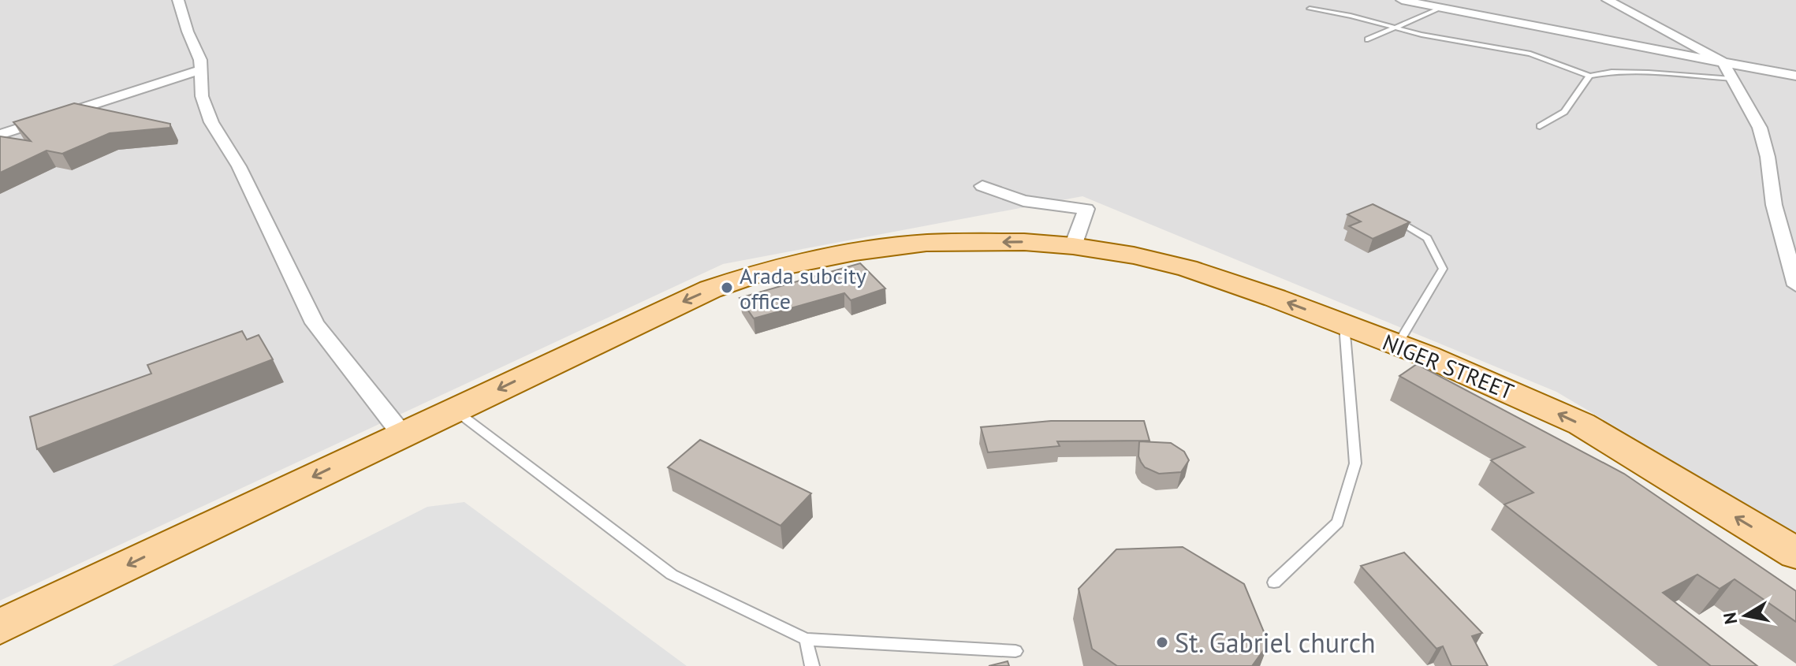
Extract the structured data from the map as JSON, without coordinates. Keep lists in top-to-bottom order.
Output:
{
  "streets": {
    "main road": ["NIGER STREET"]
  },
  "one_way": ["NIGER STREET"],
  "places": ["Arada subcity office", "St. Gabriel church"],
  "north": "left"
}
